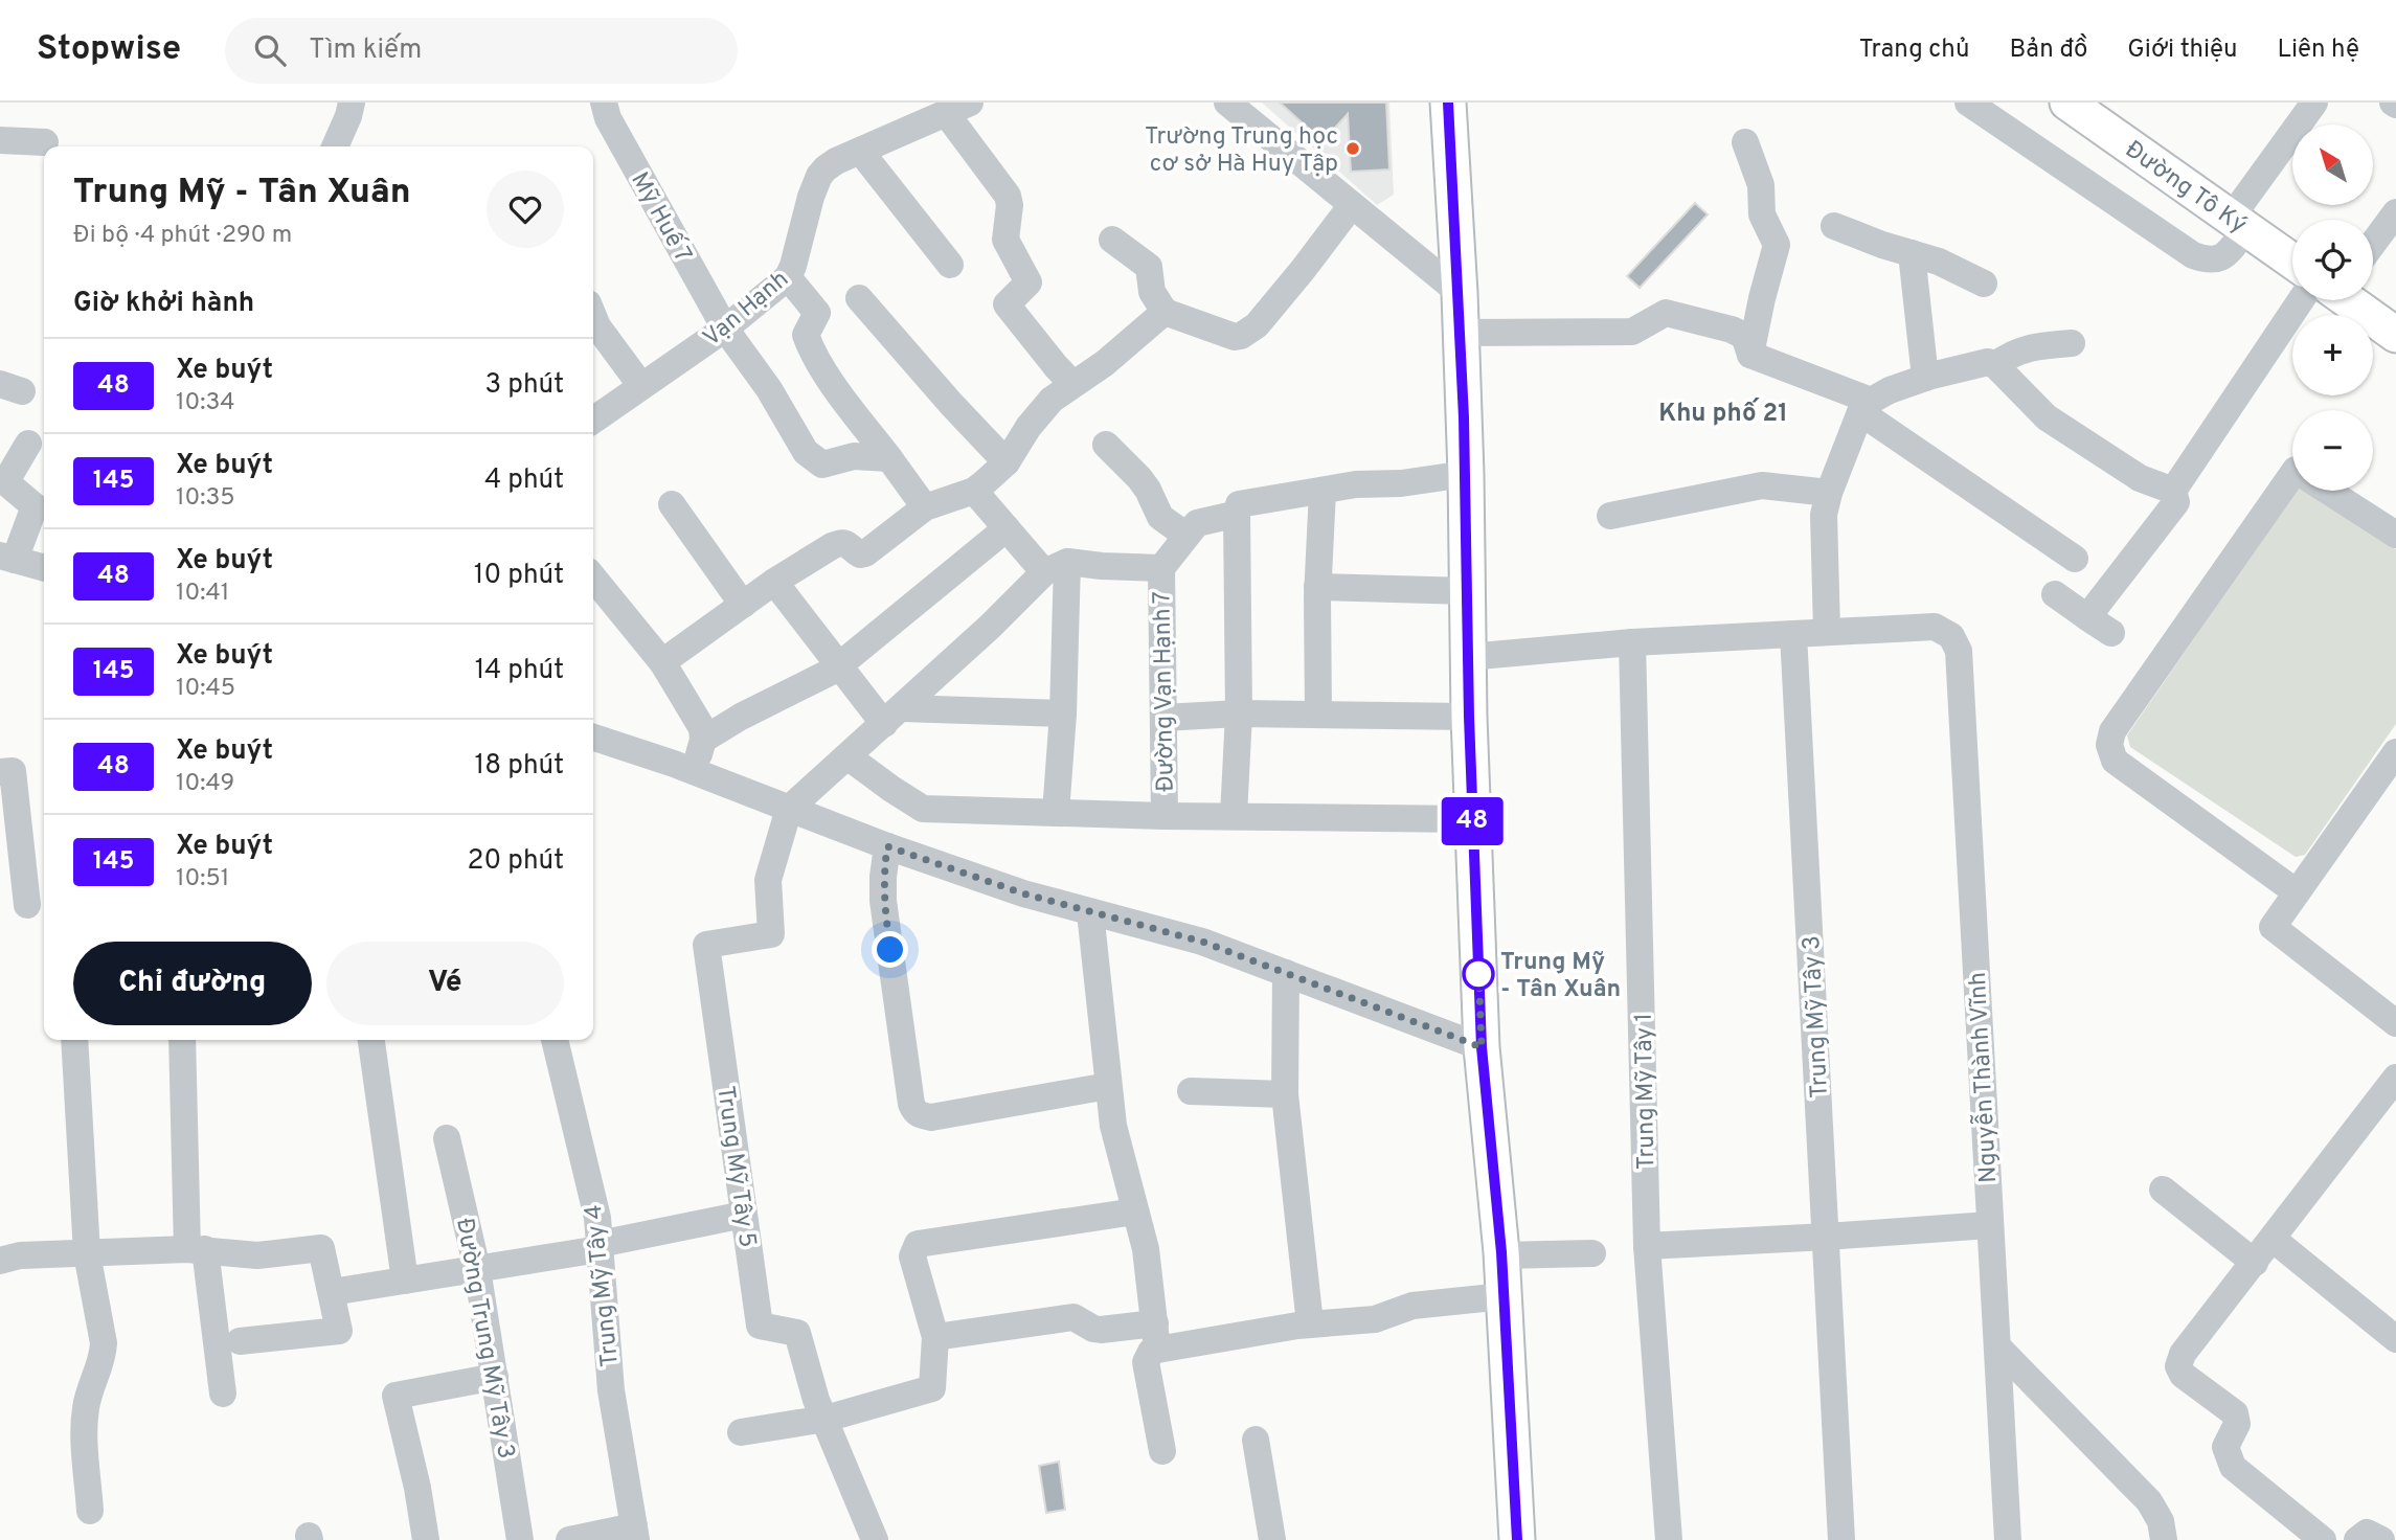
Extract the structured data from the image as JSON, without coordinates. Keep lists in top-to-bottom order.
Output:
{
  "streets": {
    "main road": ["Đường Tô Ký"],
    "street": [
      "Mỹ Huế 7",
      "Vạn Hạnh",
      "Đường Vạn Hạnh 7",
      "Trung Mỹ Tây 3",
      "Nguyễn Thành Vĩnh",
      "Trung Mỹ Tây 1",
      "Trung Mỹ Tây 5",
      "Trung Mỹ Tây 4",
      "Đường Trung Mỹ Tây 3"
    ]
  },
  "crossings": [
    ["Mỹ Huế 7", "Vạn Hạnh"]
  ],
  "districts": ["Khu phố 21"],
  "places": ["Trường Trung học cơ sở Hà Huy Tập", "Trung Mỹ - Tân Xuân"],
  "lines": ["bus line 48"],
  "north": "top left",
  "page": {
    "header": "Stopwise",
    "search": "Tìm kiếm",
    "nav": [
      "Trang chủ",
      "Bản đồ",
      "Giới thiệu",
      "Liên hệ"
    ],
    "on_map": "48",
    "map_buttons": ["+", "−"],
    "heading": [
      ["Trung Mỹ - Tân Xuân", "Đi bộ · 4 phút · 290 m"],
      "Giờ khởi hành"
    ],
    "list": [
      {
        "mark": "48",
        "name": "Xe buýt",
        "note": "10:34",
        "value": "3 phút"
      },
      {
        "mark": "145",
        "name": "Xe buýt",
        "note": "10:35",
        "value": "4 phút"
      },
      {
        "mark": "48",
        "name": "Xe buýt",
        "note": "10:41",
        "value": "10 phút"
      },
      {
        "mark": "145",
        "name": "Xe buýt",
        "note": "10:45",
        "value": "14 phút"
      },
      {
        "mark": "48",
        "name": "Xe buýt",
        "note": "10:49",
        "value": "18 phút"
      },
      {
        "mark": "145",
        "name": "Xe buýt",
        "note": "10:51",
        "value": "20 phút"
      }
    ],
    "buttons": ["Chỉ đường", "Vé"]
  }
}
